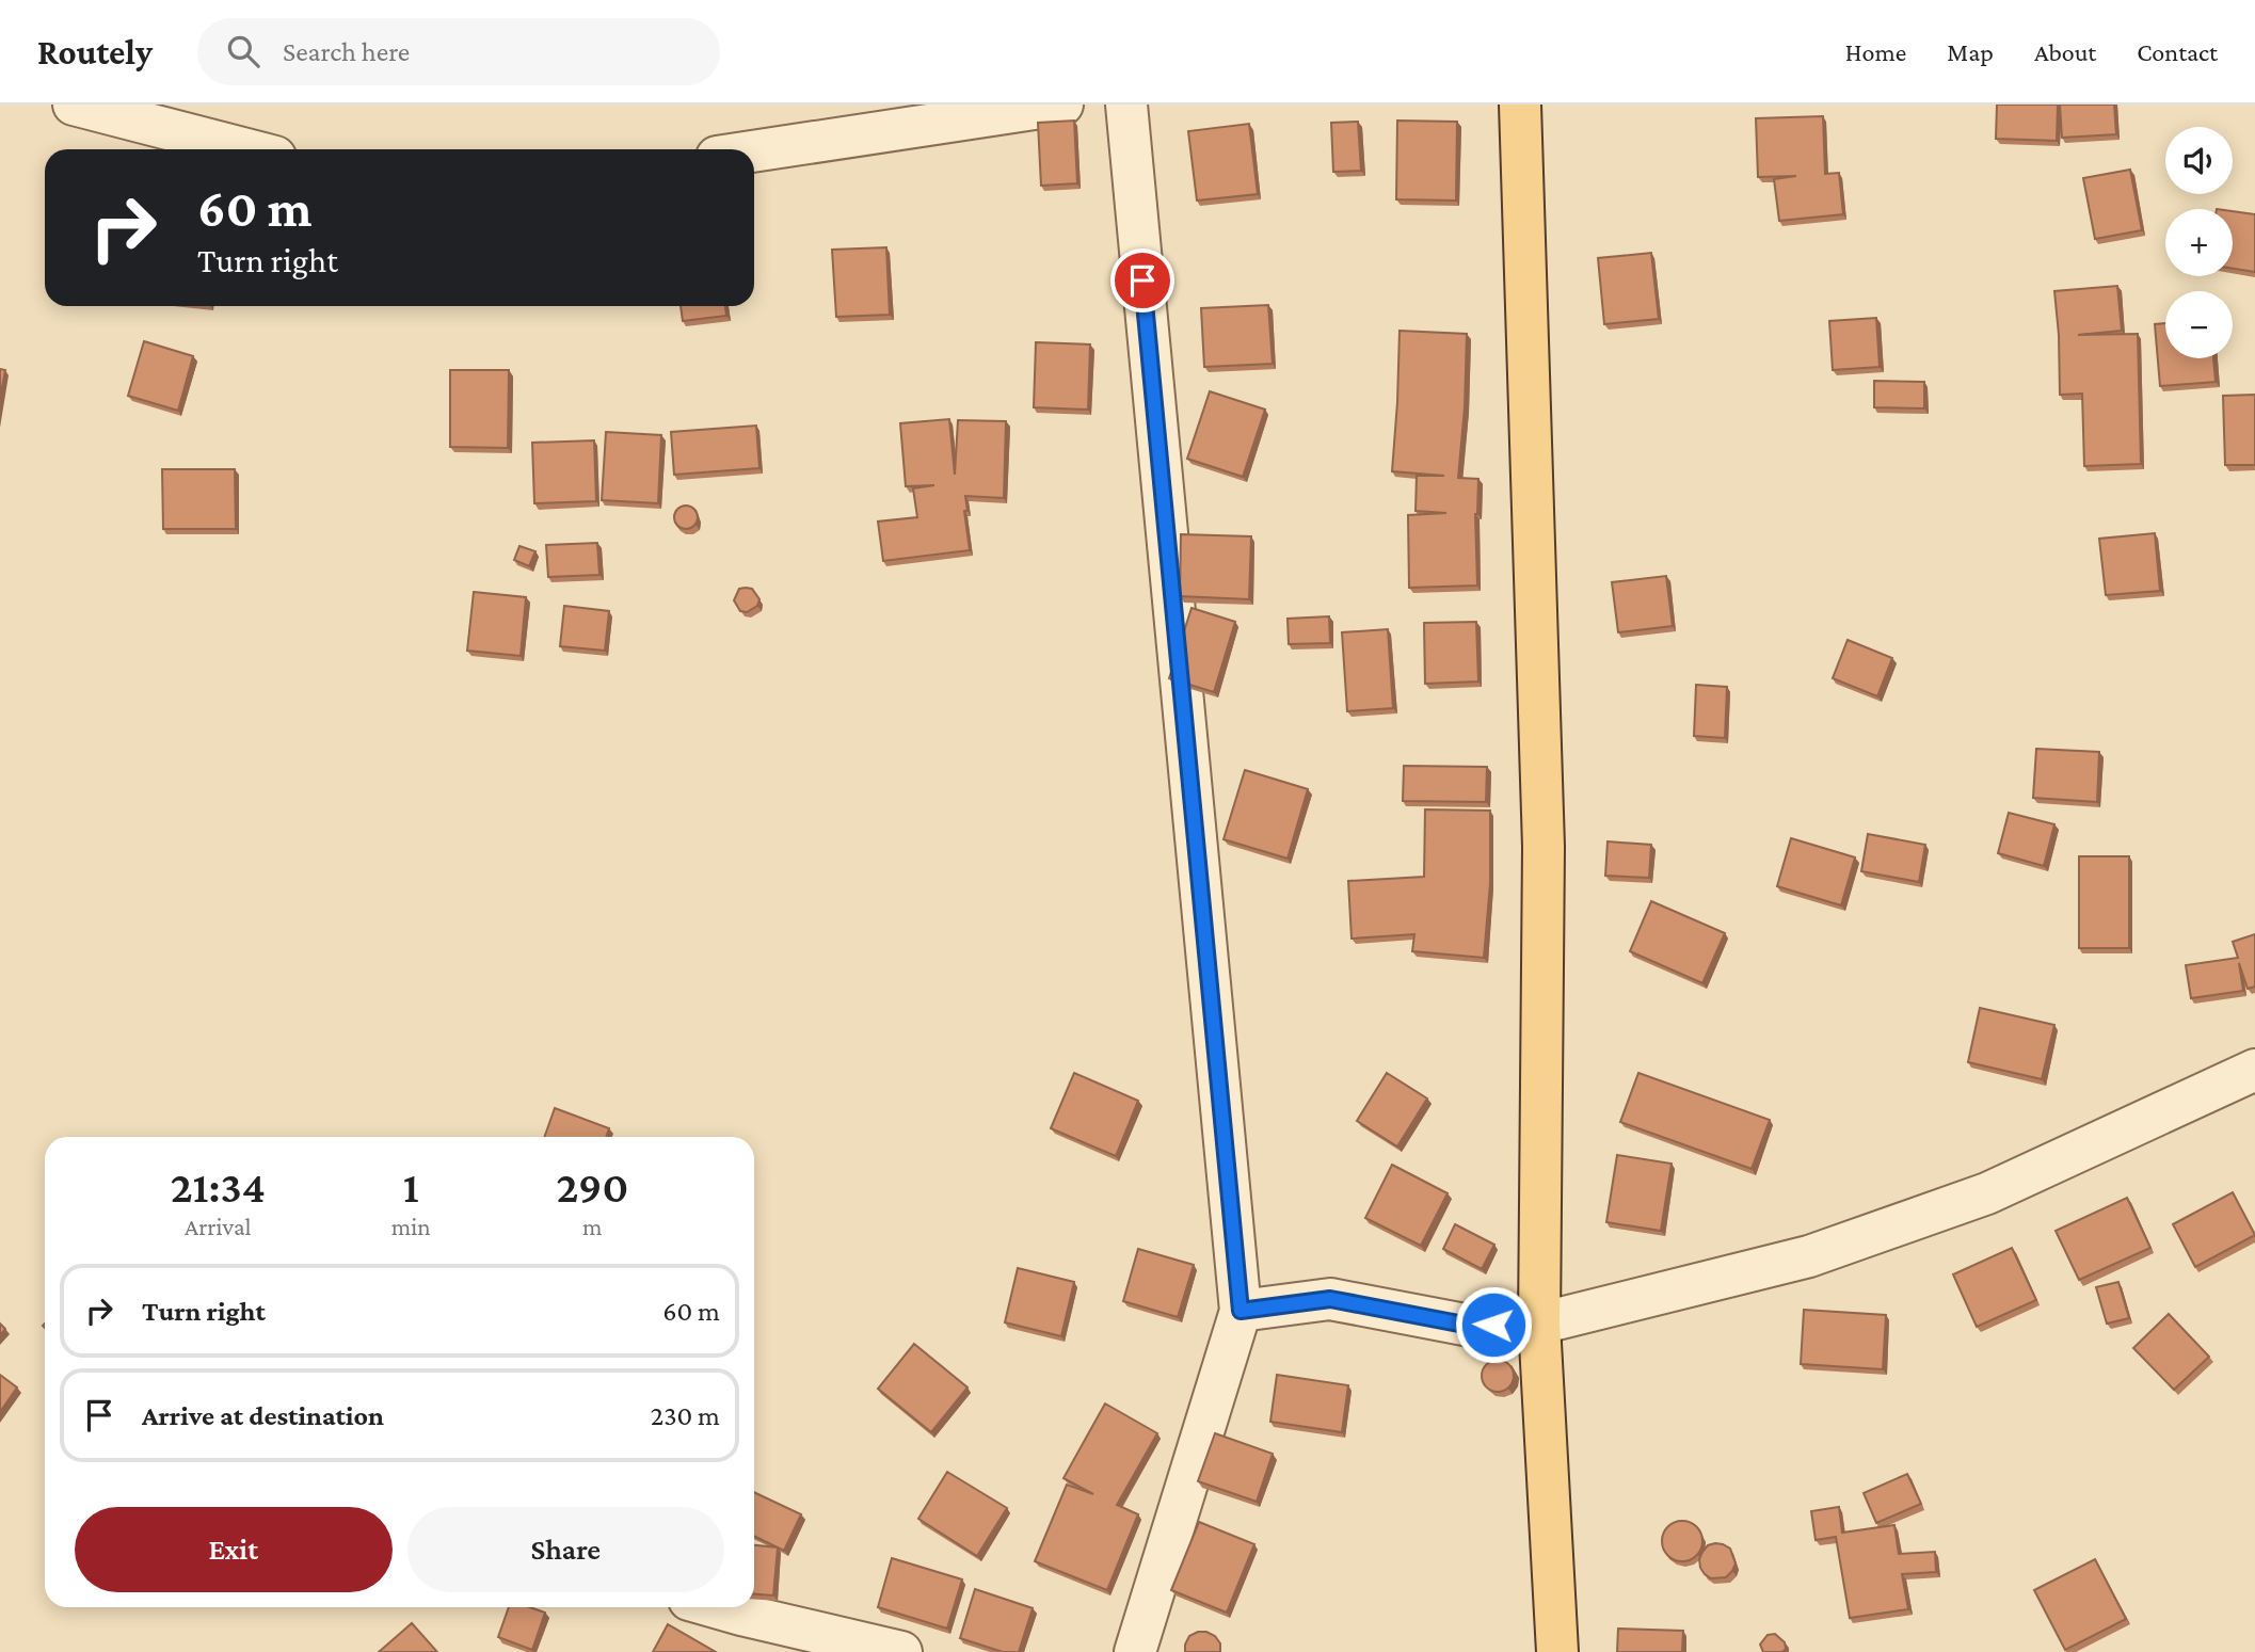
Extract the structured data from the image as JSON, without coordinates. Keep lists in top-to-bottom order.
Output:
{
  "page": {
    "header": "Routely",
    "search": "Search here",
    "nav": [
      "Home",
      "Map",
      "About",
      "Contact"
    ],
    "map_buttons": ["+", "−"],
    "turn": ["60 m", "Turn right"],
    "eta": [
      "21:34",
      "Arrival",
      "1",
      "min",
      "290",
      "m"
    ],
    "list": [
      {
        "name": "Turn right",
        "value": "60 m"
      },
      {
        "name": "Arrive at destination",
        "value": "230 m"
      }
    ],
    "buttons": ["Exit", "Share"]
  }
}
